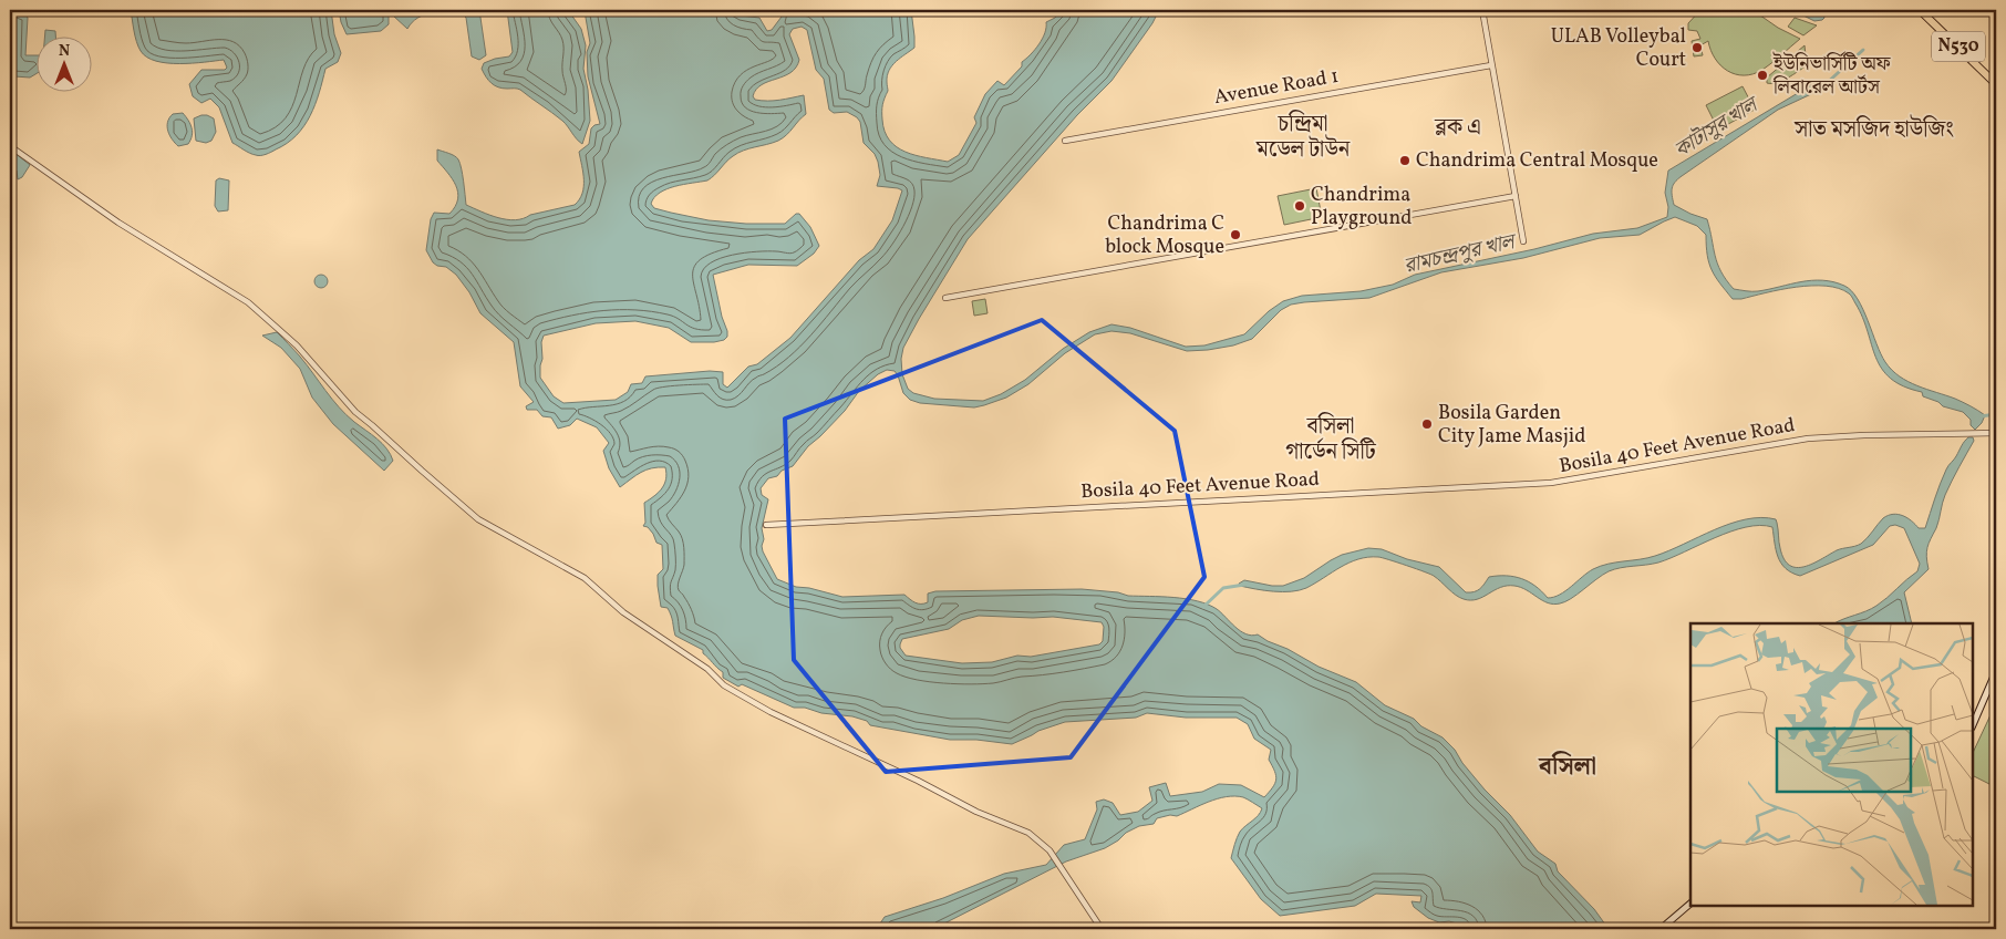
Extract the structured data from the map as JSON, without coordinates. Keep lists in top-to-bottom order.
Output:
{
  "streets": {
    "highway": ["N530"],
    "street": ["Avenue Road 1", "Bosila 40 Feet Avenue Road"]
  },
  "districts": [
    "চন্দ্রিমা মডেল টাউন",
    "ব্লক এ",
    "সাত মসজিদ হাউজিং",
    "বসিলা গার্ডেন সিটি",
    "বসিলা"
  ],
  "water": ["কাটাসুর খাল", "রামচন্দ্রপুর খাল"],
  "places": [
    "ULAB Volleybal Court",
    "ইউনিভার্সিটি অফ লিবারেল আর্টস",
    "Chandrima Central Mosque",
    "Chandrima Playground",
    "Chandrima C block Mosque",
    "Bosila Garden City Jame Masjid"
  ],
  "north": "top"
}
